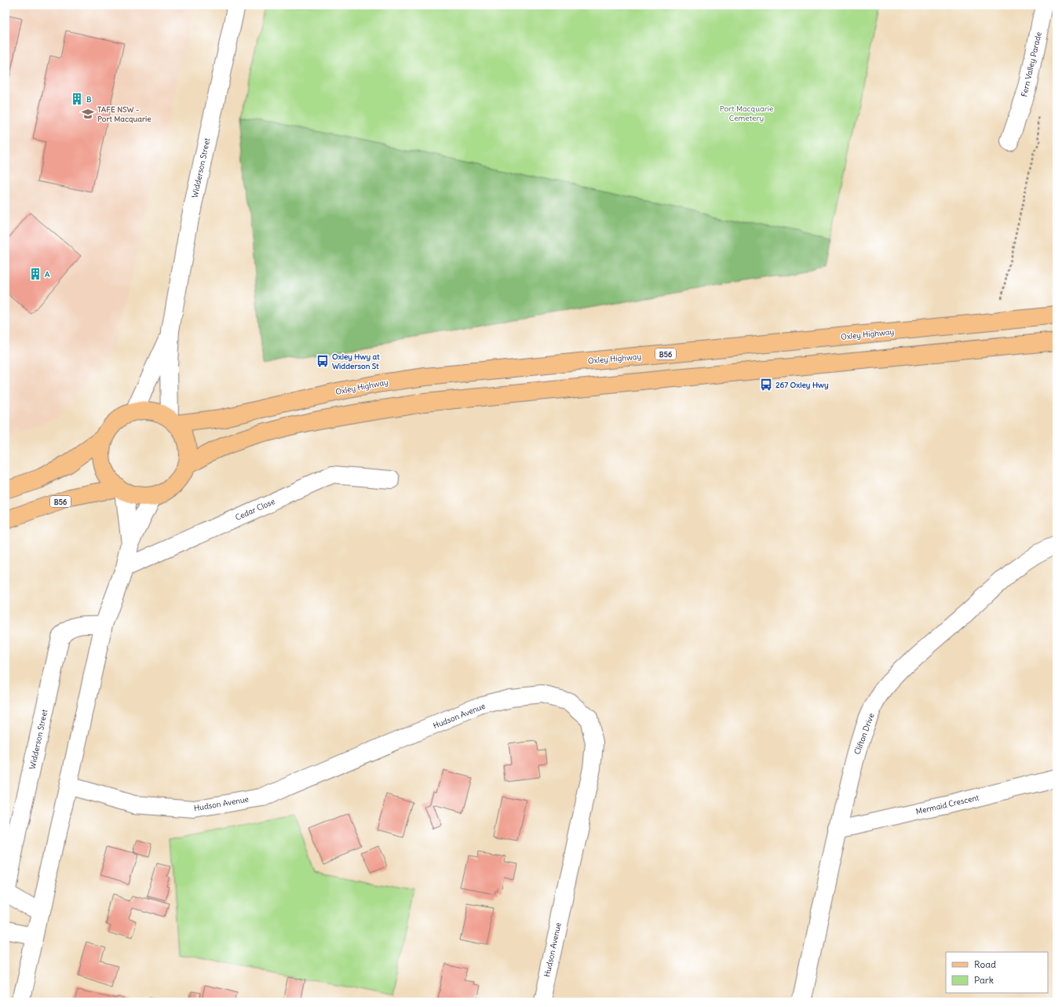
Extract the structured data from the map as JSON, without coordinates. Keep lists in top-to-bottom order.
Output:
{
  "streets": {
    "main road": ["Oxley Highway", "B56"],
    "street": [
      "Fern Valley Parade",
      "Widderson Street",
      "Cedar Close",
      "Hudson Avenue",
      "Clifton Drive",
      "Mermaid Crescent"
    ]
  },
  "crossings": [
    ["Widderson Street", "Oxley Highway"],
    ["Widderson Street", "B56"],
    ["Oxley Highway", "B56"],
    ["Clifton Drive", "Mermaid Crescent"]
  ],
  "parks": ["Port Macquarie Cemetery"],
  "places": {
    "building": ["B", "A"],
    "school or university": ["TAFE NSW - Port Macquarie"],
    "bus stop": ["Oxley Hwy at Widderson St", "267 Oxley Hwy"]
  },
  "legend": ["Road", "Park"]
}
